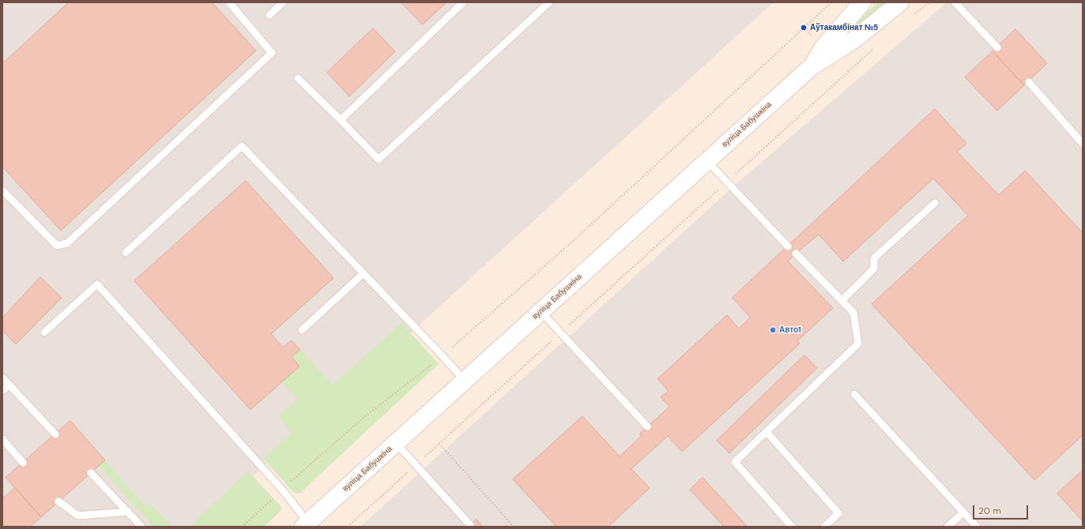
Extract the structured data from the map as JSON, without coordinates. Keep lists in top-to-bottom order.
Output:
{
  "streets": {
    "street": ["вуліца Бабушкіна"]
  },
  "places": ["Аўтакамбінат №5", "Авто1"],
  "scale_bar": "20 m"
}
